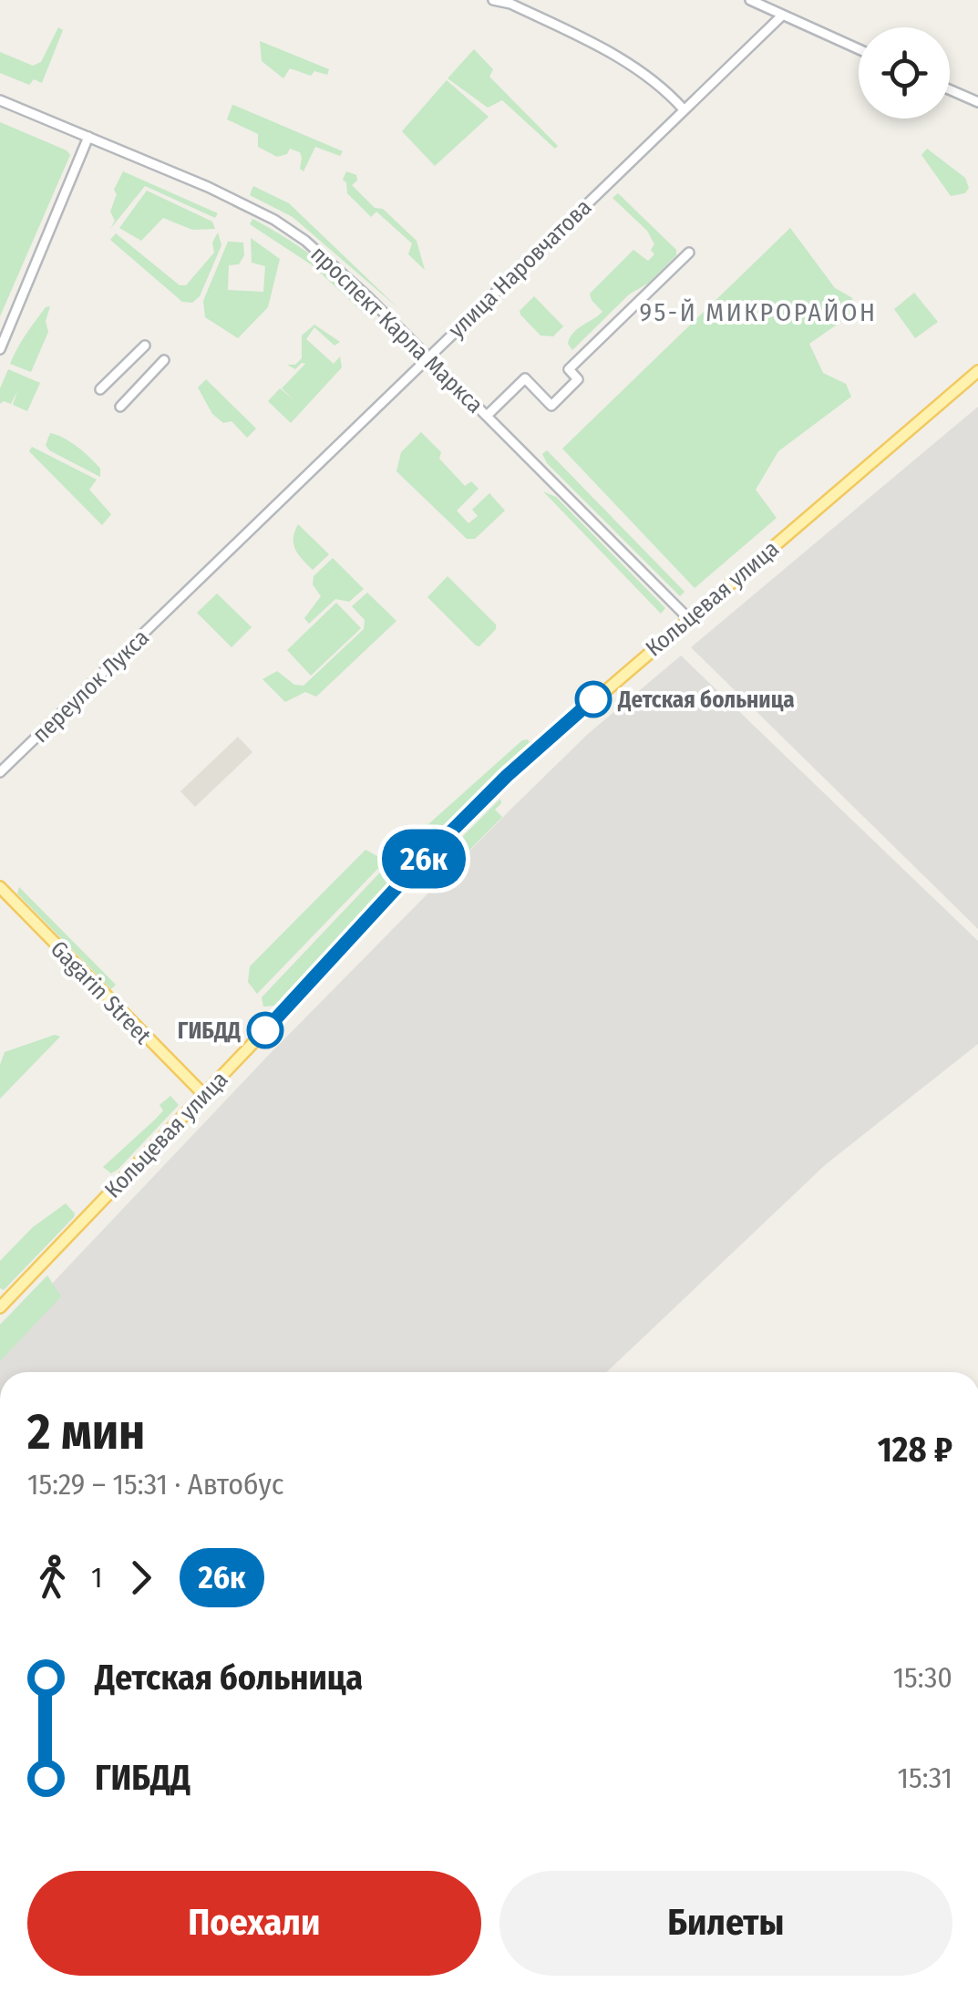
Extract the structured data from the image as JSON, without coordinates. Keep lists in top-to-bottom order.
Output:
{
  "streets": {
    "main road": ["Кольцевая улица", "Gagarin Street"],
    "street": ["улица Наровчатова", "проспект Карла Маркса", "переулок Лукса"]
  },
  "crossings": [
    ["улица Наровчатова", "проспект Карла Маркса"],
    ["улица Наровчатова", "переулок Лукса"],
    ["проспект Карла Маркса", "Кольцевая улица"],
    ["Кольцевая улица", "Gagarin Street"]
  ],
  "districts": ["95-Й МИКРОРАЙОН"],
  "places": ["Детская больница", "ГИБДД"],
  "lines": ["bus line 26к"],
  "page": {
    "on_map": "26к",
    "heading": ["2 мин", "15:29 – 15:31 · Автобус", "128 ₽"],
    "legs": ["1", "26к"],
    "list": [
      {
        "name": "Детская больница",
        "value": "15:30"
      },
      {
        "name": "ГИБДД",
        "value": "15:31"
      }
    ],
    "buttons": ["Поехали", "Билеты"]
  }
}
